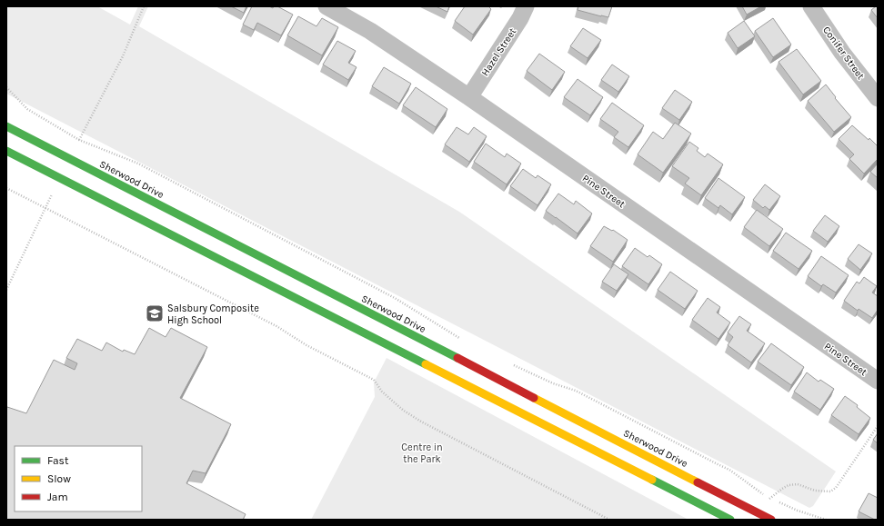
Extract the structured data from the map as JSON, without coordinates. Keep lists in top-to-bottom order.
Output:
{
  "streets": {
    "main road": ["Sherwood Drive"],
    "street": ["Hazel Street", "Conifer Street", "Pine Street"]
  },
  "crossings": [
    ["Hazel Street", "Pine Street"]
  ],
  "parks": ["Centre in the Park"],
  "places": {
    "school or university": ["Salsbury Composite High School"]
  },
  "legend": ["Fast", "Slow", "Jam"]
}
